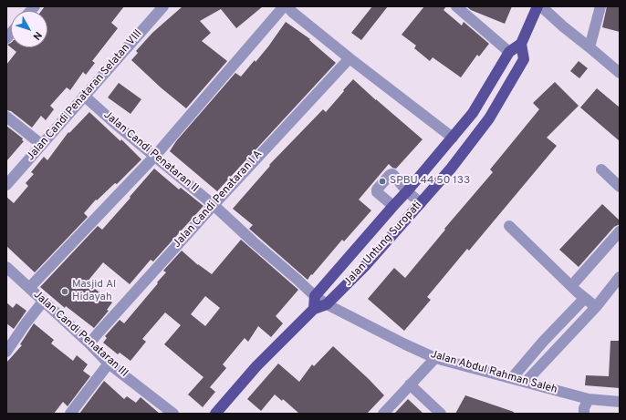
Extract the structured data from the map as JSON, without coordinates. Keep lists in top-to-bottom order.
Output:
{
  "streets": {
    "main road": ["Jalan Untung Suropati"],
    "street": [
      "Jalan Candi Penataran Selatan VIII",
      "Jalan Candi Penataran II",
      "Jalan Candi Penataran I A",
      "Jalan Candi Penataran III",
      "Jalan Abdul Rahman Saleh"
    ]
  },
  "crossings": [
    ["Jalan Candi Penataran Selatan VIII", "Jalan Candi Penataran II"],
    ["Jalan Candi Penataran II", "Jalan Candi Penataran I A"],
    ["Jalan Candi Penataran II", "Jalan Untung Suropati"],
    ["Jalan Candi Penataran II", "Jalan Abdul Rahman Saleh"],
    ["Jalan Candi Penataran I A", "Jalan Candi Penataran III"],
    ["Jalan Untung Suropati", "Jalan Abdul Rahman Saleh"]
  ],
  "places": ["SPBU 44 50 133", "Masjid Al Hidayah"],
  "north": "bottom right"
}
